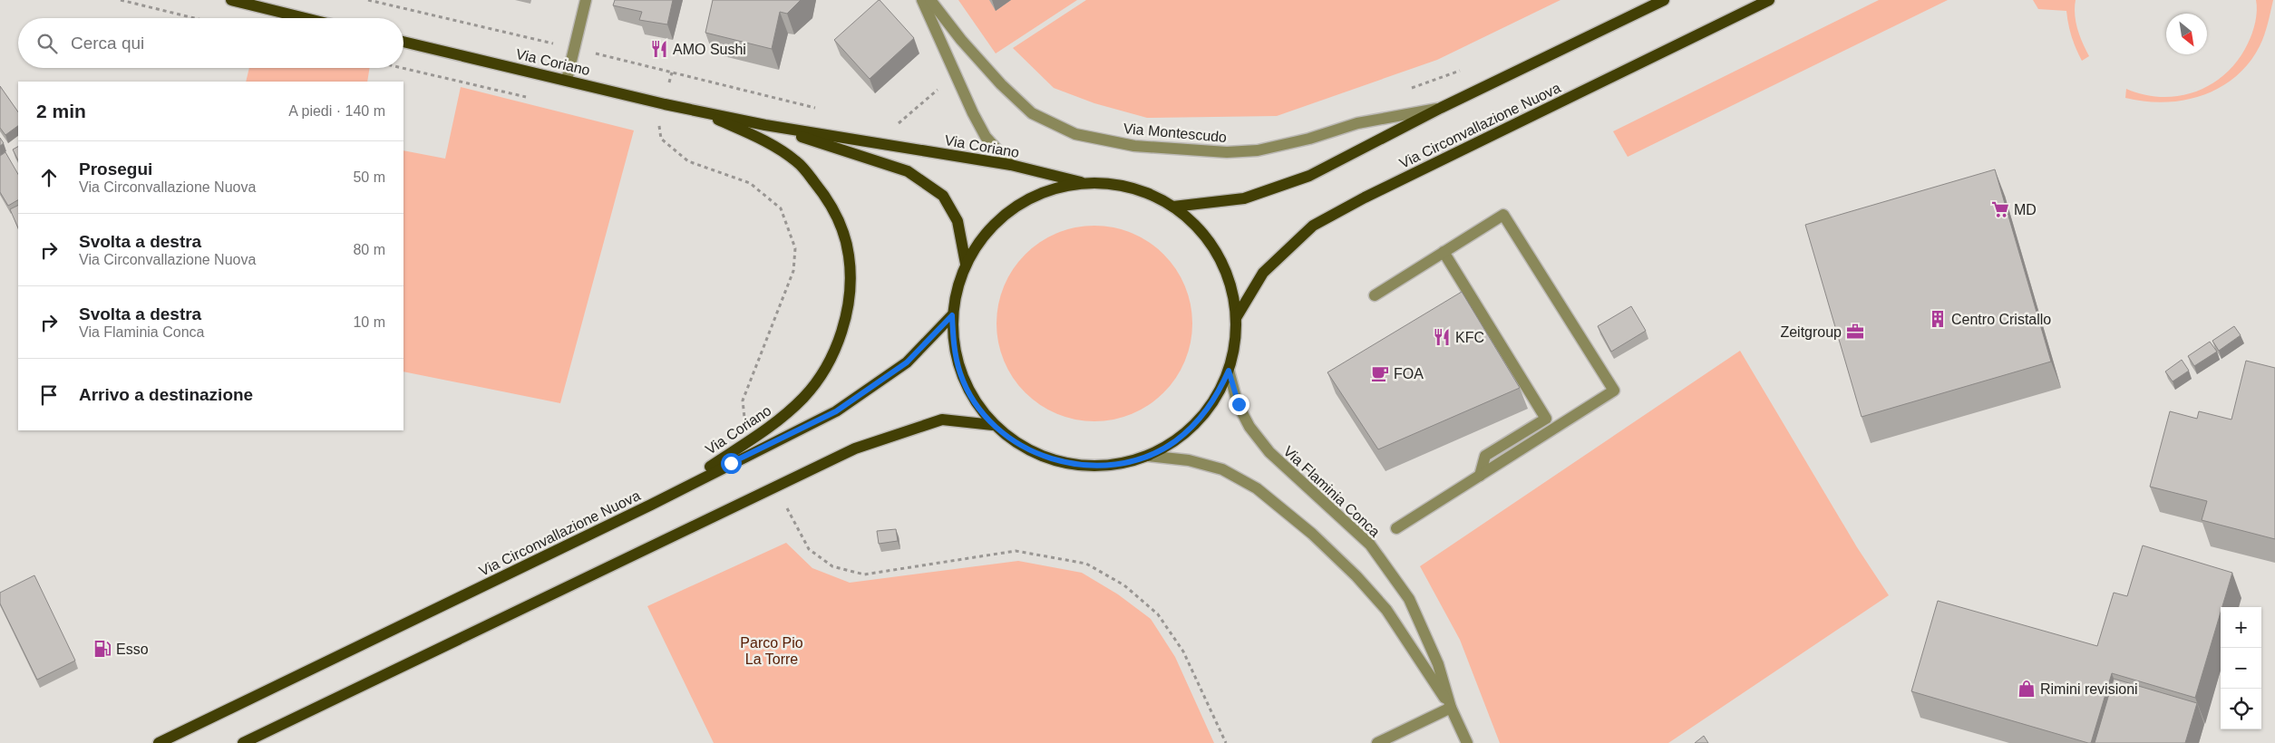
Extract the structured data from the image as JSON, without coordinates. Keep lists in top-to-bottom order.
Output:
{
  "streets": {
    "main road": ["Via Coriano", "Via Circonvallazione Nuova"],
    "street": ["Via Montescudo", "Via Flaminia Conca"]
  },
  "crossings": [
    ["Via Coriano", "Via Circonvallazione Nuova"],
    ["Via Circonvallazione Nuova", "Via Flaminia Conca"]
  ],
  "parks": ["Parco Pio La Torre"],
  "places": {
    "restaurant": ["AMO Sushi", "KFC"],
    "supermarket": ["MD"],
    "building": ["Centro Cristallo"],
    "office": ["Zeitgroup"],
    "cafe": ["FOA"],
    "fuel station": ["Esso"],
    "shop": ["Rimini revisioni"]
  },
  "north": "bottom right",
  "page": {
    "search": "Cerca qui",
    "heading": ["2 min", "A piedi · 140 m"],
    "list": [
      ["Prosegui", "Via Circonvallazione Nuova", "50 m"],
      ["Svolta a destra", "Via Circonvallazione Nuova", "80 m"],
      ["Svolta a destra", "Via Flaminia Conca", "10 m"],
      "Arrivo a destinazione"
    ],
    "map_buttons": ["+", "−"]
  }
}
